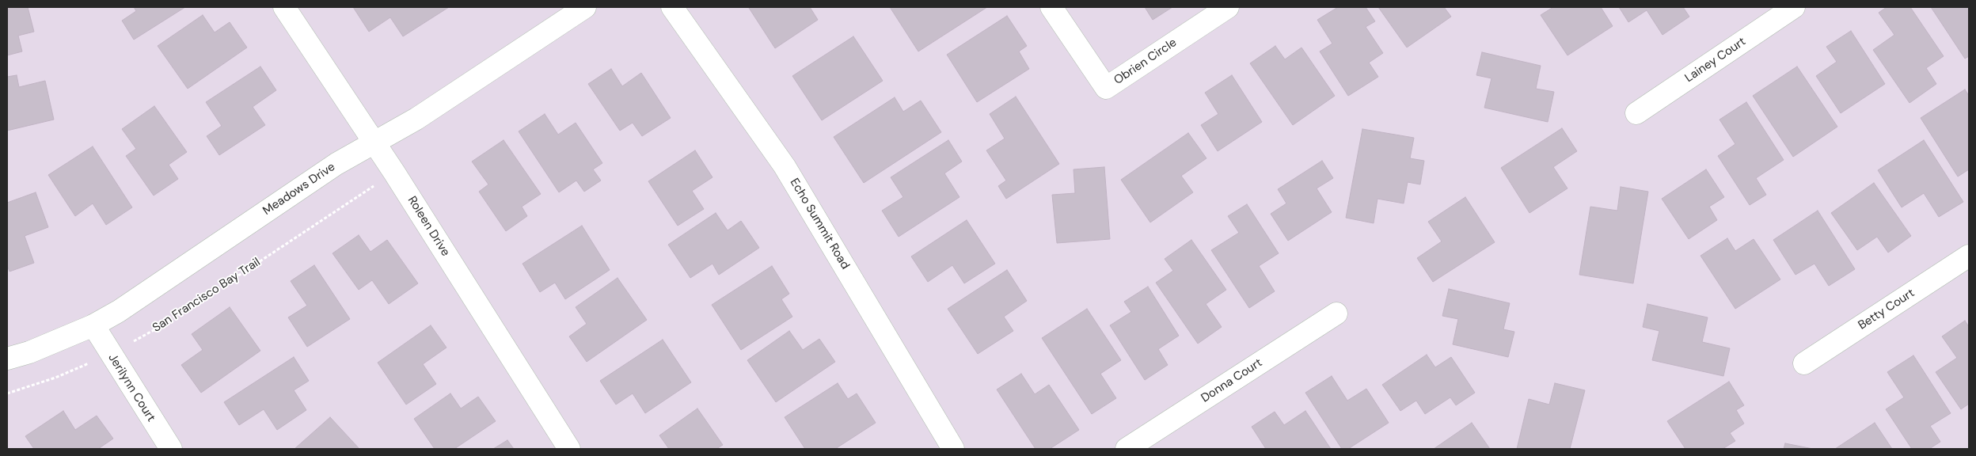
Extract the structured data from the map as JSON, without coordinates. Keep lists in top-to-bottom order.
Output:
{
  "streets": {
    "street": [
      "Lainey Court",
      "Obrien Circle",
      "Meadows Drive",
      "Echo Summit Road",
      "Roleen Drive",
      "Betty Court",
      "Donna Court",
      "Jerilynn Court"
    ],
    "path": ["San Francisco Bay Trail"]
  },
  "crossings": [
    ["Meadows Drive", "Roleen Drive"],
    ["Meadows Drive", "Jerilynn Court"],
    ["Roleen Drive", "San Francisco Bay Trail"],
    ["San Francisco Bay Trail", "Jerilynn Court"]
  ]
}
